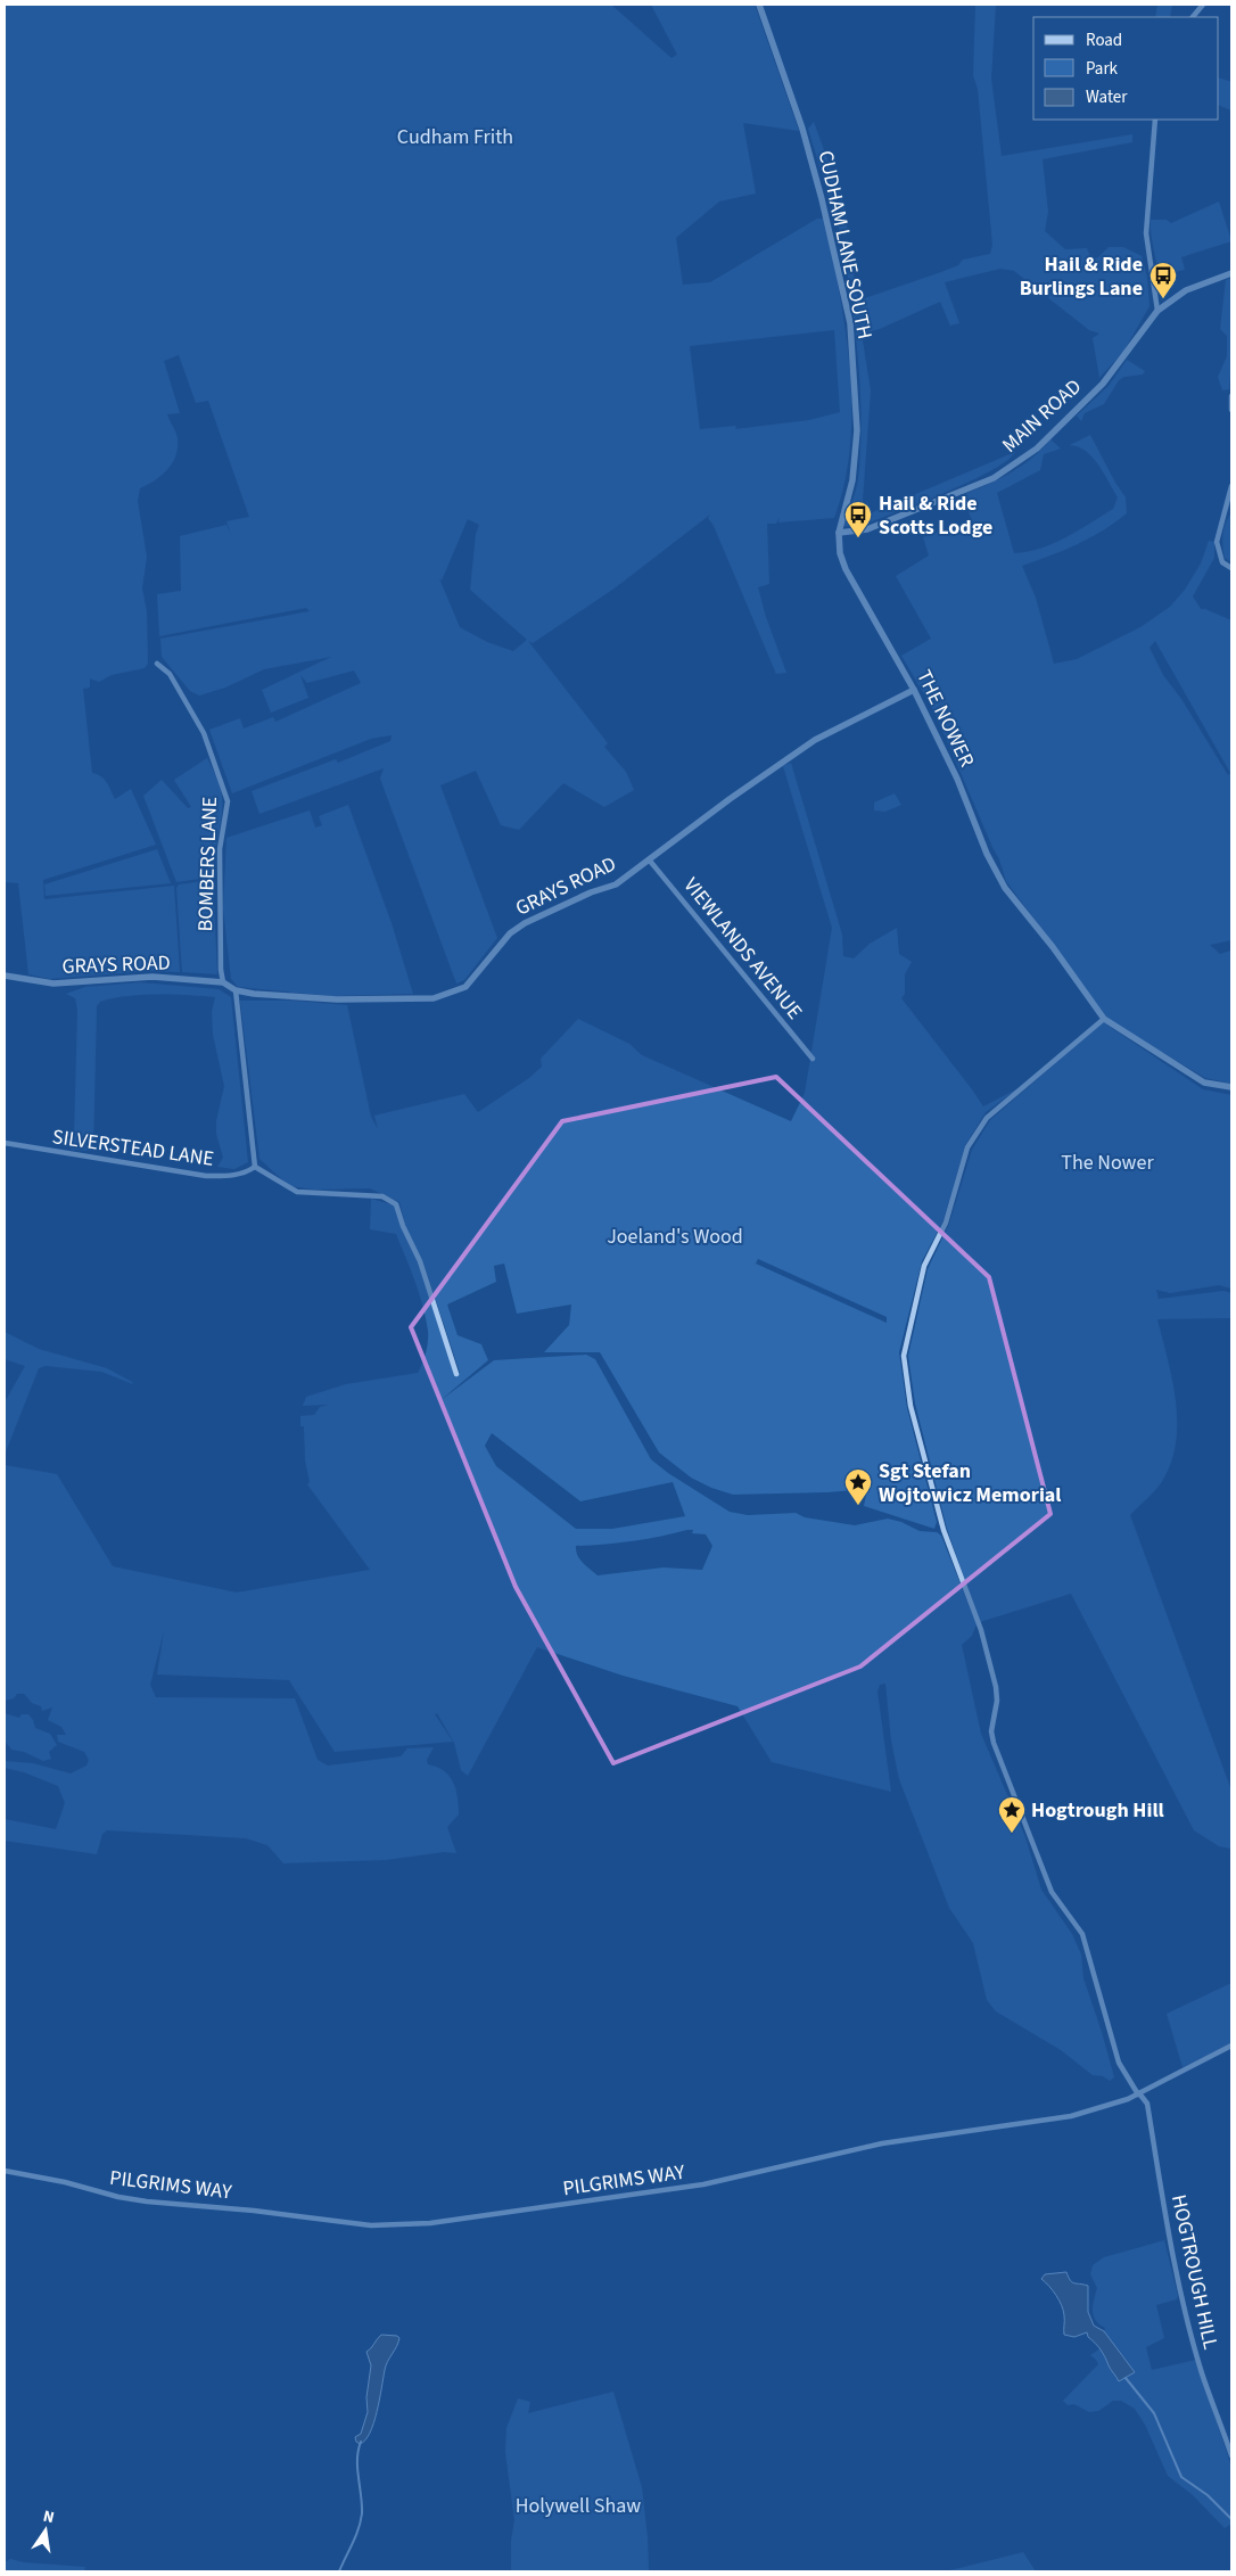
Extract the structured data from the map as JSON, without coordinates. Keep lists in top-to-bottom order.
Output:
{
  "streets": {
    "street": [
      "CUDHAM LANE SOUTH",
      "MAIN ROAD",
      "THE NOWER",
      "BOMBERS LANE",
      "GRAYS ROAD",
      "VIEWLANDS AVENUE",
      "SILVERSTEAD LANE",
      "PILGRIMS WAY",
      "HOGTROUGH HILL"
    ]
  },
  "crossings": [
    ["CUDHAM LANE SOUTH", "MAIN ROAD"],
    ["CUDHAM LANE SOUTH", "THE NOWER"],
    ["MAIN ROAD", "THE NOWER"],
    ["THE NOWER", "GRAYS ROAD"],
    ["THE NOWER", "HOGTROUGH HILL"],
    ["BOMBERS LANE", "GRAYS ROAD"],
    ["GRAYS ROAD", "VIEWLANDS AVENUE"],
    ["PILGRIMS WAY", "HOGTROUGH HILL"]
  ],
  "parks": [
    "Cudham Frith",
    "The Nower",
    "Joeland's Wood",
    "Holywell Shaw"
  ],
  "places": {
    "bus stop": ["Hail & Ride Burlings Lane", "Hail & Ride Scotts Lodge"],
    "place": ["Sgt Stefan Wojtowicz Memorial", "Hogtrough Hill"]
  },
  "legend": ["Road", "Park", "Water"],
  "north": "top"
}
